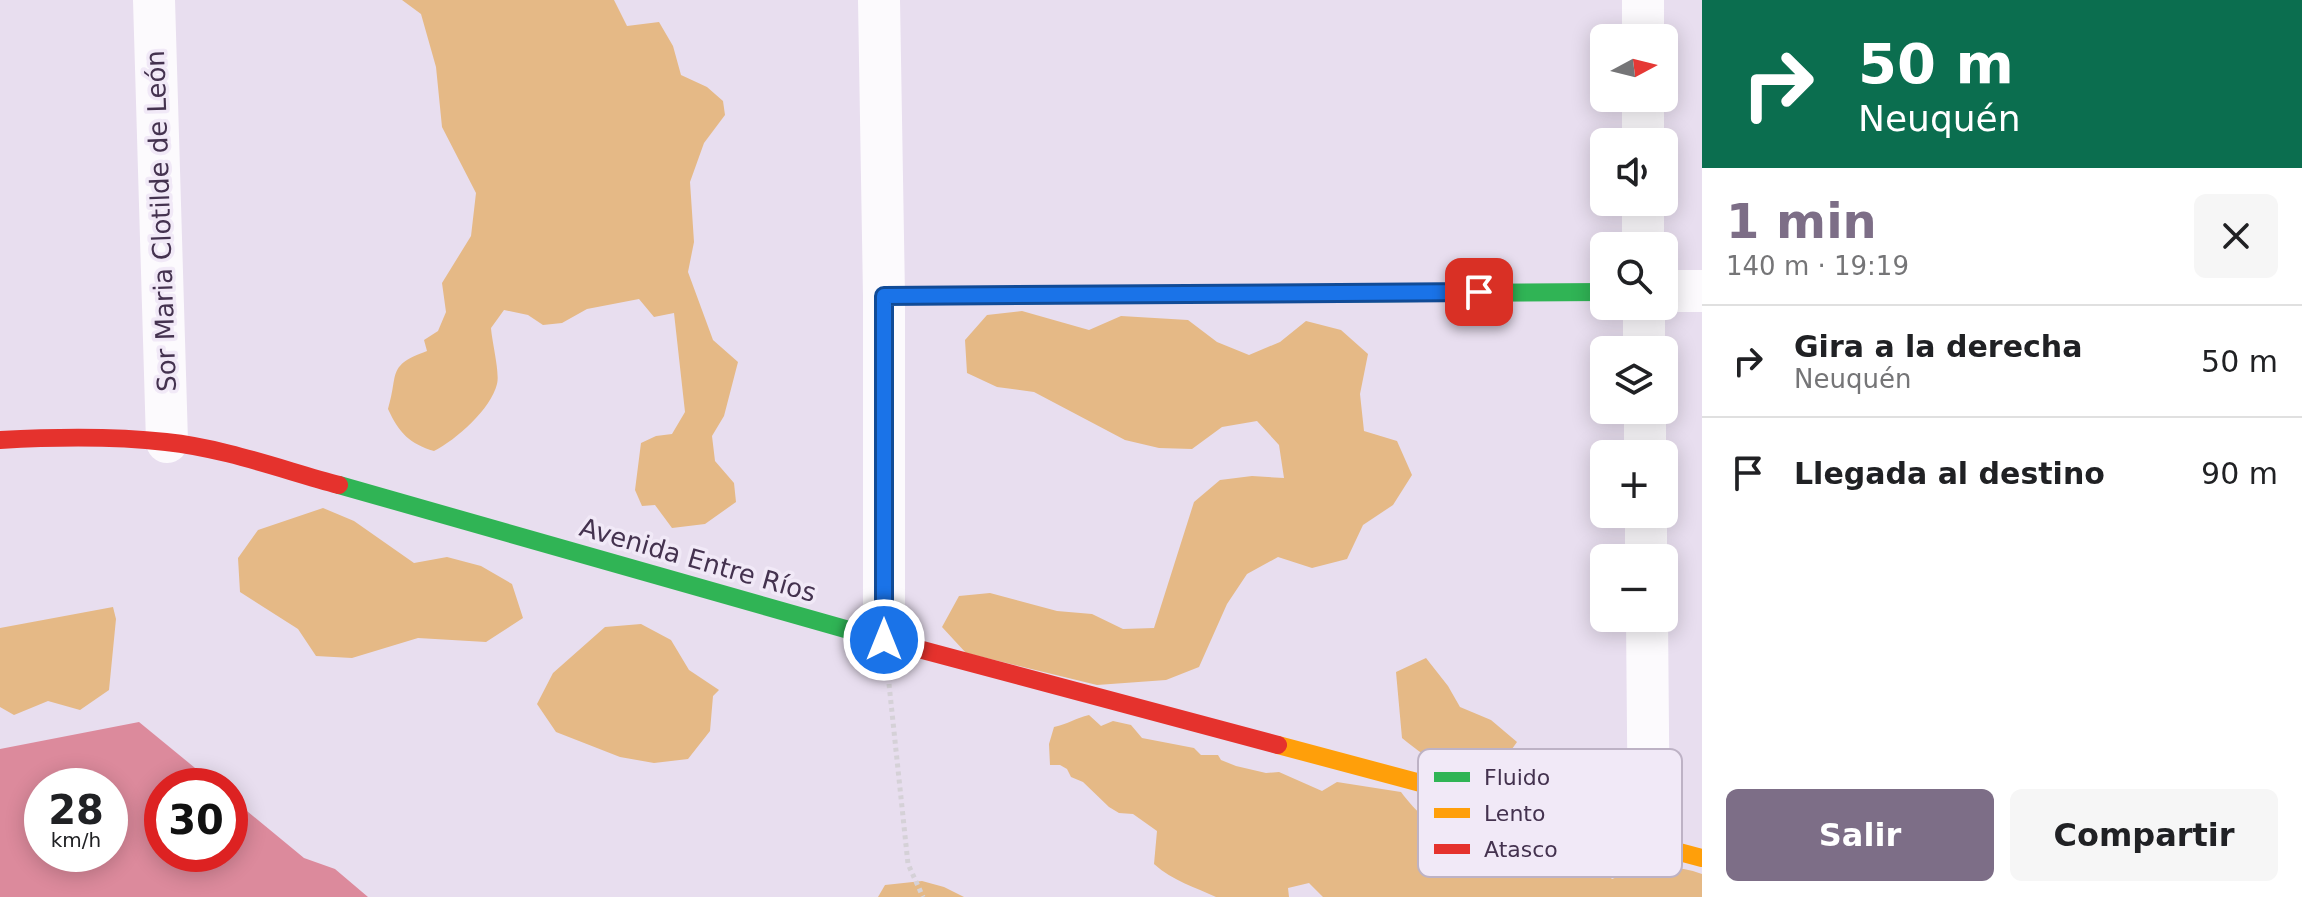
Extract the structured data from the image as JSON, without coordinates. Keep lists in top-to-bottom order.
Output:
{
  "streets": {
    "street": ["Sor Maria Clotilde de León", "Avenida Entre Ríos"]
  },
  "crossings": [
    ["Sor Maria Clotilde de León", "Avenida Entre Ríos"]
  ],
  "legend": ["Fluido", "Lento", "Atasco"],
  "north": "right",
  "page": {
    "turn": ["50 m", "Neuquén"],
    "map_buttons": ["+", "−"],
    "heading": ["1 min", "140 m · 19:19"],
    "list": [
      {
        "name": "Gira a la derecha",
        "note": "Neuquén",
        "value": "50 m"
      },
      {
        "name": "Llegada al destino",
        "value": "90 m"
      }
    ],
    "speed": "28 km/h",
    "limit": "30",
    "buttons": ["Salir", "Compartir"]
  }
}
